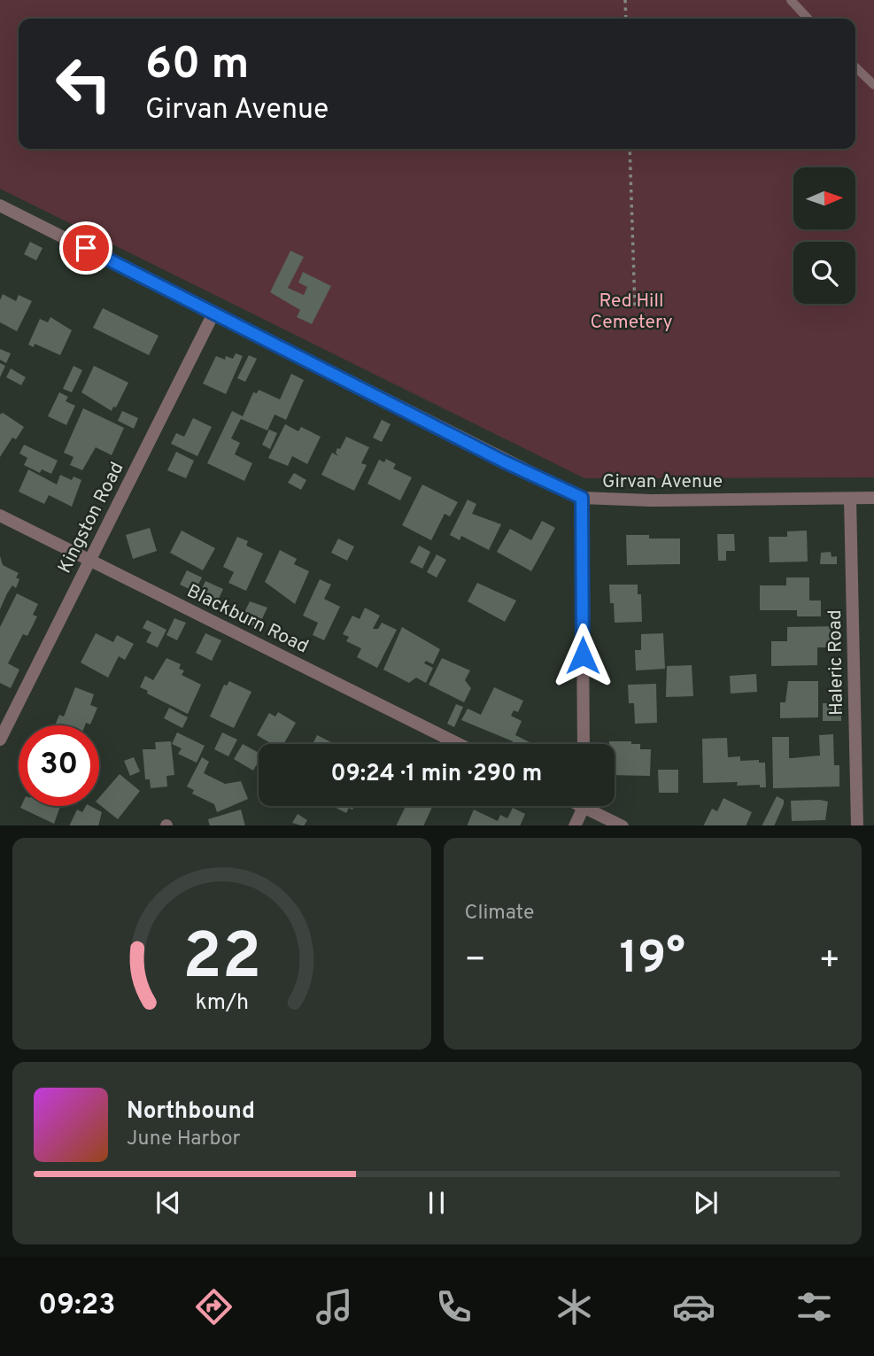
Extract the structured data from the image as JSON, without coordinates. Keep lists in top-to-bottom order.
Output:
{
  "streets": {
    "street": [
      "Girvan Avenue",
      "Kingston Road",
      "Blackburn Road",
      "Haleric Road"
    ]
  },
  "crossings": [
    ["Girvan Avenue", "Kingston Road"],
    ["Girvan Avenue", "Haleric Road"],
    ["Kingston Road", "Blackburn Road"]
  ],
  "parks": ["Red Hill Cemetery"],
  "north": "right",
  "page": {
    "turn": ["60 m", "Girvan Avenue"],
    "limit": "30",
    "trip": "09:24 · 1 min · 290 m",
    "tile": "Climate",
    "heat": ["−", "19°", "+"],
    "song": ["Northbound", "June Harbor"],
    "tabs": "09:23",
    "gauge": ["22", "km/h"]
  }
}
